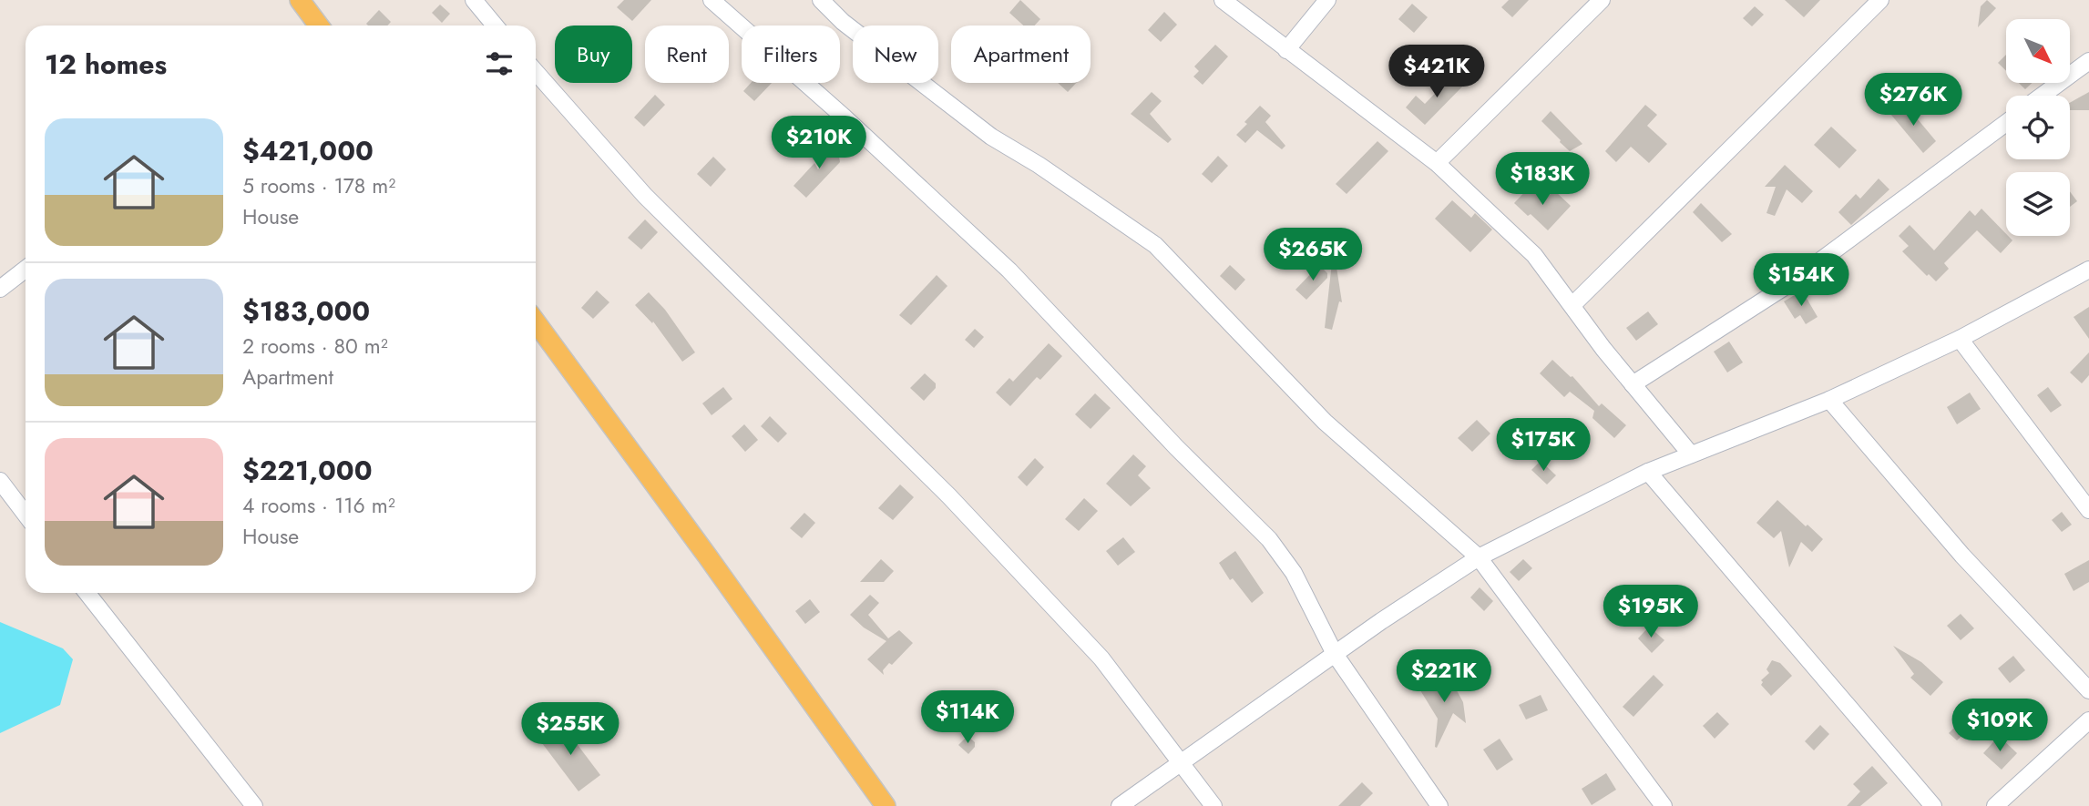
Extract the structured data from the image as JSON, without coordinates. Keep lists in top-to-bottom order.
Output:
{
  "north": "bottom right",
  "page": {
    "chip": [
      "Buy",
      "Rent",
      "Filters",
      "New",
      "Apartment"
    ],
    "heading": "12 homes",
    "price": [
      "$421K",
      "$276K",
      "$210K",
      "$183K",
      "$265K",
      "$154K",
      "$175K",
      "$195K",
      "$221K",
      "$114K",
      "$109K",
      "$255K"
    ],
    "list": [
      {
        "name": "$421,000",
        "note": "5 rooms · 178 m² · House"
      },
      {
        "name": "$183,000",
        "note": "2 rooms · 80 m² · Apartment"
      },
      {
        "name": "$221,000",
        "note": "4 rooms · 116 m² · House"
      }
    ]
  }
}
